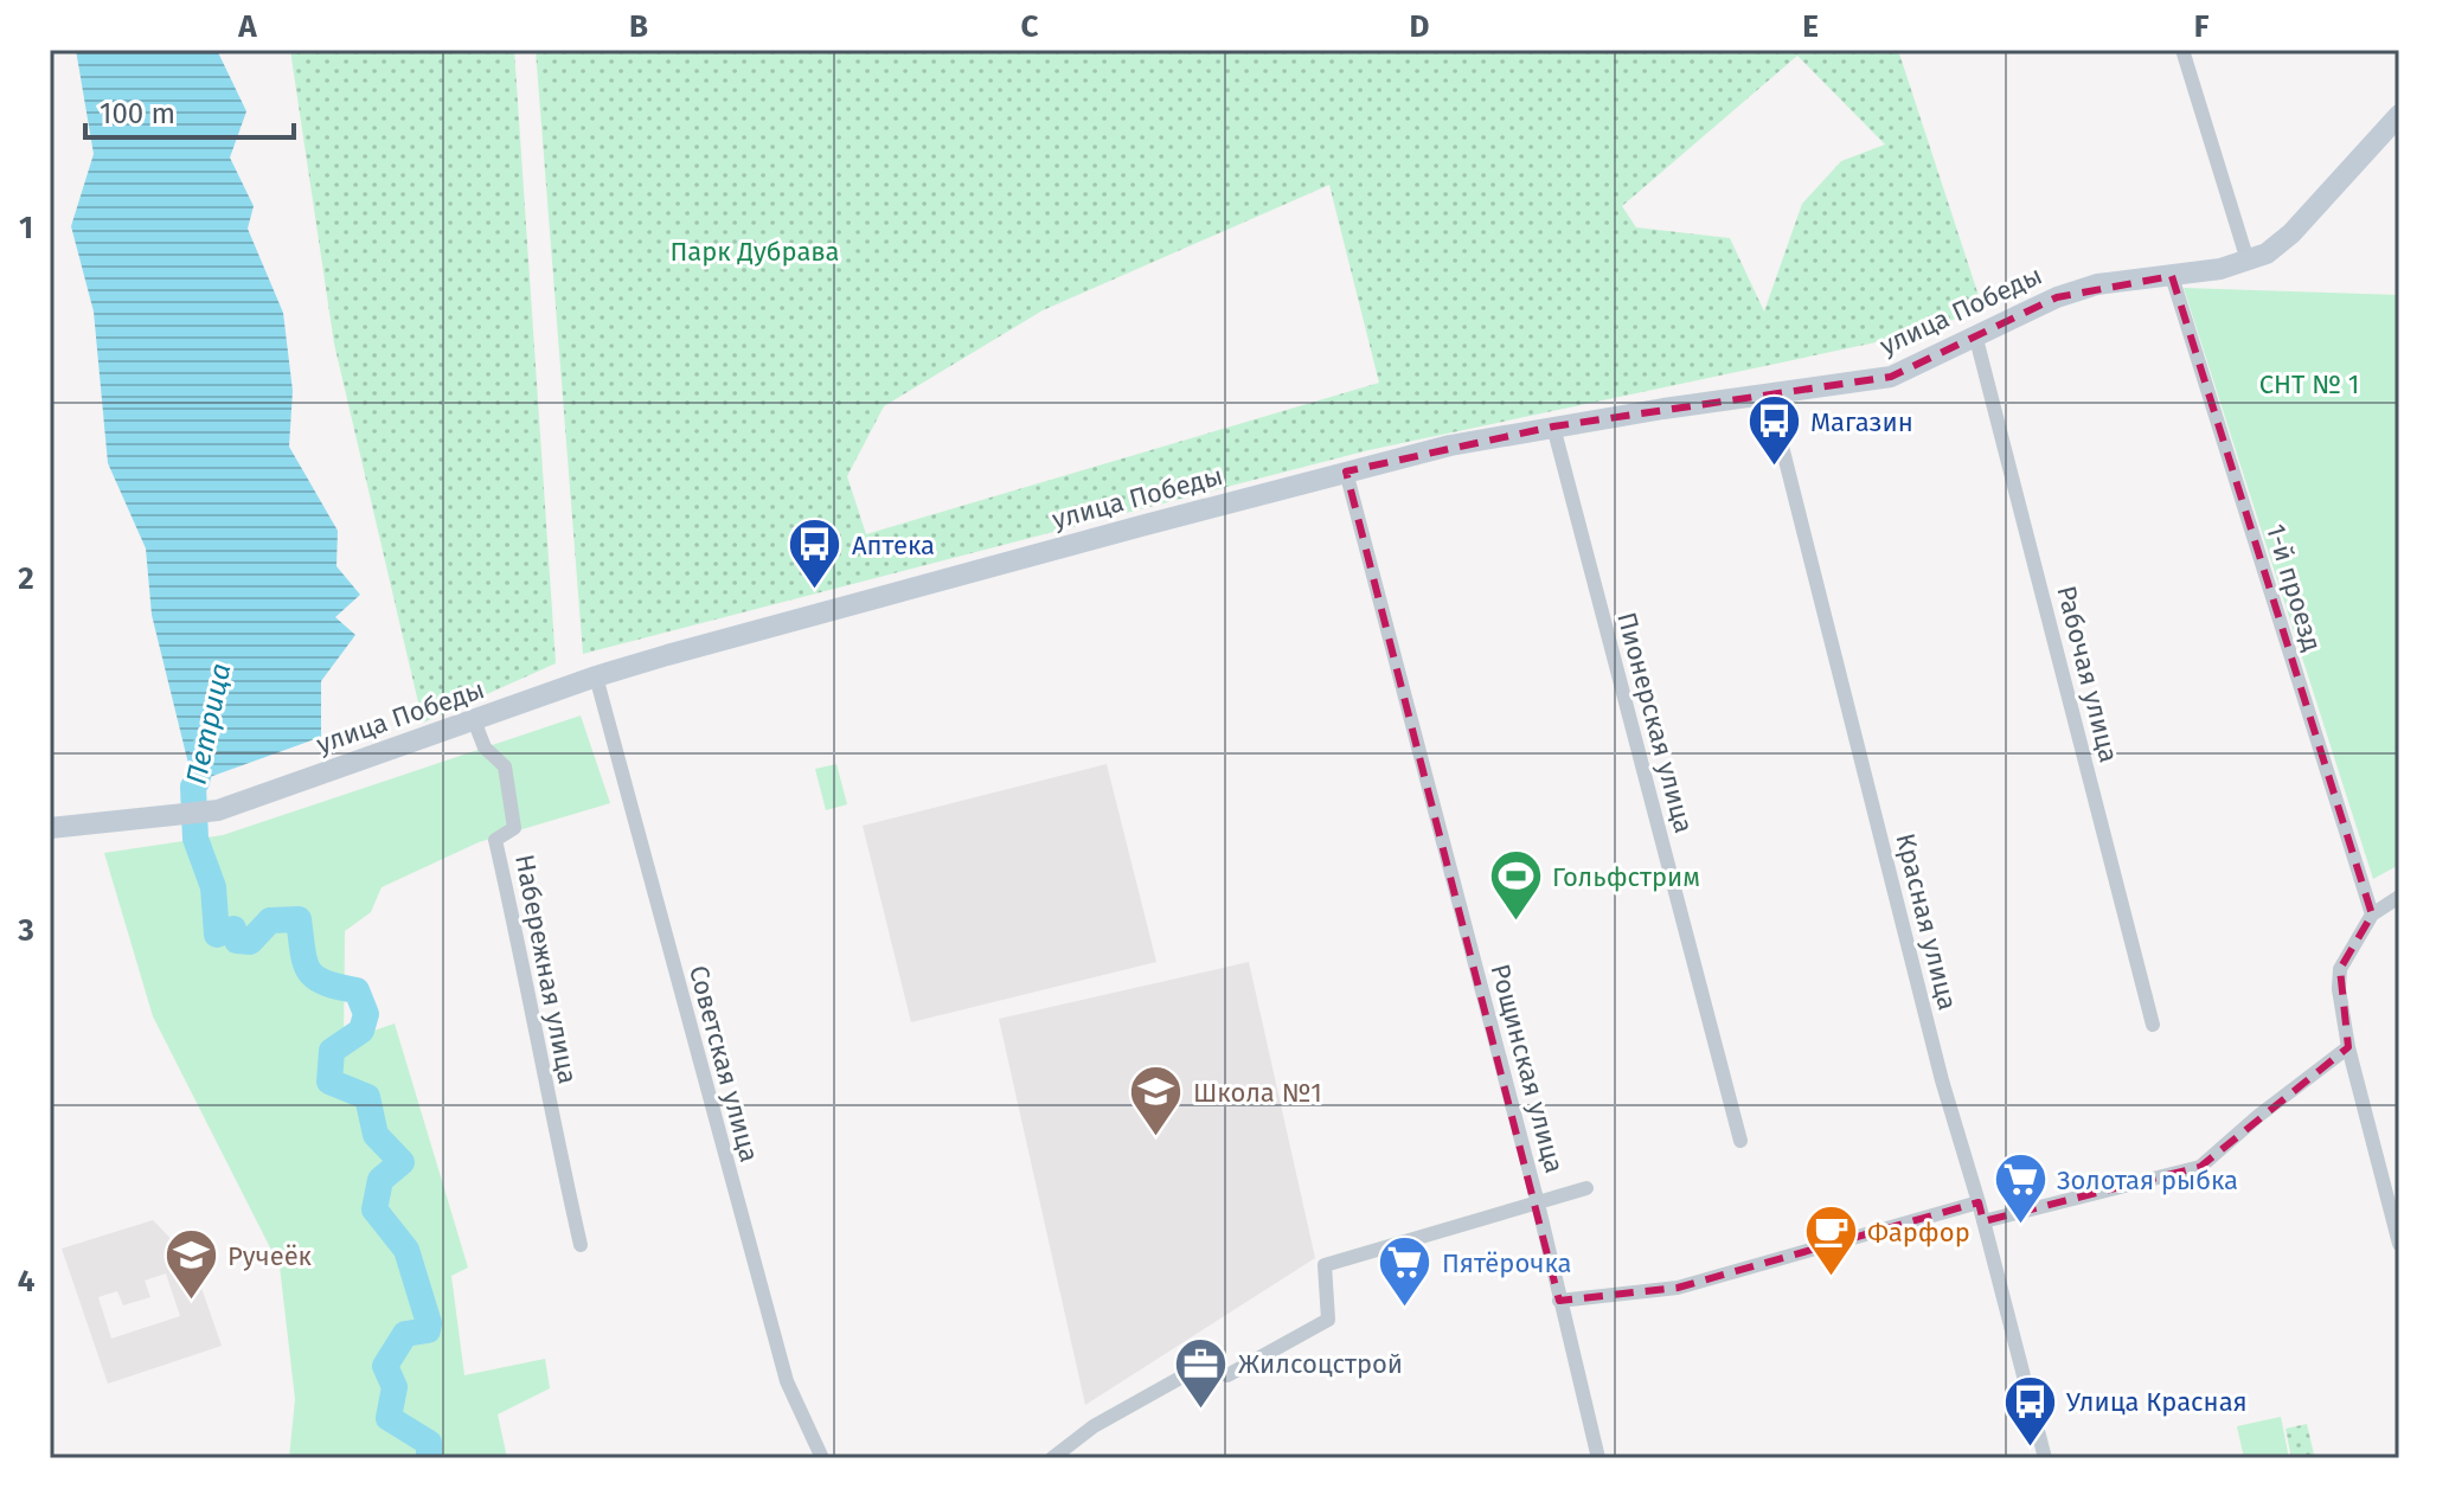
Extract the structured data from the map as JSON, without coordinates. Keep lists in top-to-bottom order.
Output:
{
  "streets": {
    "main road": ["улица Победы"],
    "street": [
      "1-й проезд",
      "Рабочая улица",
      "Пионерская улица",
      "Красная улица",
      "Набережная улица",
      "Советская улица",
      "Рощинская улица"
    ]
  },
  "crossings": [
    ["улица Победы", "1-й проезд"],
    ["улица Победы", "Рабочая улица"],
    ["улица Победы", "Пионерская улица"],
    ["улица Победы", "Красная улица"],
    ["улица Победы", "Набережная улица"],
    ["улица Победы", "Советская улица"],
    ["улица Победы", "Рощинская улица"]
  ],
  "water": ["Петрица"],
  "parks": ["Парк Дубрава", "СНТ № 1"],
  "places": {
    "bus stop": ["Магазин", "Аптека", "Улица Красная"],
    "sports": ["Гольфстрим"],
    "school or university": ["Школа №1", "Ручеёк"],
    "supermarket": ["Золотая рыбка", "Пятёрочка"],
    "cafe": ["Фарфор"],
    "office": ["Жилсоцстрой"]
  },
  "scale_bar": "100 m",
  "grid": {
    "columns": [
      "A",
      "B",
      "C",
      "D",
      "E",
      "F"
    ],
    "rows": [
      "1",
      "2",
      "3",
      "4"
    ]
  }
}
